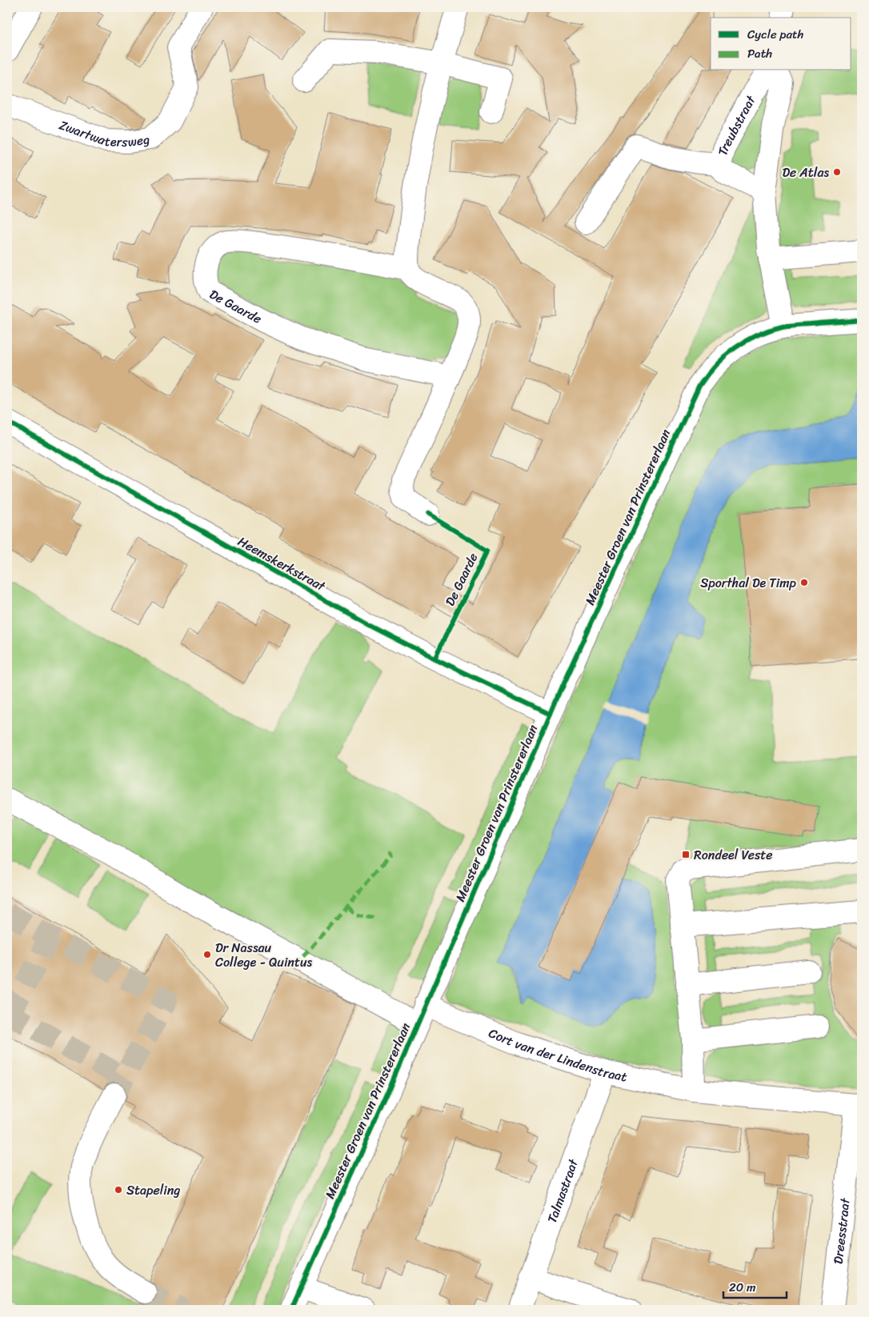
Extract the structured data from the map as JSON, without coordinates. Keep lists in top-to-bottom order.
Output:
{
  "streets": {
    "street": [
      "Treubstraat",
      "Zwartwatersweg",
      "De Gaarde",
      "Meester Groen van Prinstererlaan",
      "Heemskerkstraat",
      "Cort van der Lindenstraat",
      "Talmastraat",
      "Dreesstraat"
    ]
  },
  "crossings": [
    ["Treubstraat", "Meester Groen van Prinstererlaan"],
    ["Meester Groen van Prinstererlaan", "Heemskerkstraat"],
    ["Meester Groen van Prinstererlaan", "Cort van der Lindenstraat"],
    ["Cort van der Lindenstraat", "Talmastraat"],
    ["Cort van der Lindenstraat", "Dreesstraat"]
  ],
  "places": {
    "other": [
      "De Atlas",
      "Sporthal De Timp",
      "Dr Nassau College - Quintus",
      "Stapeling"
    ],
    "transit": ["Rondeel Veste"]
  },
  "legend": ["Cycle path", "Path"],
  "scale_bar": "20 m"
}
